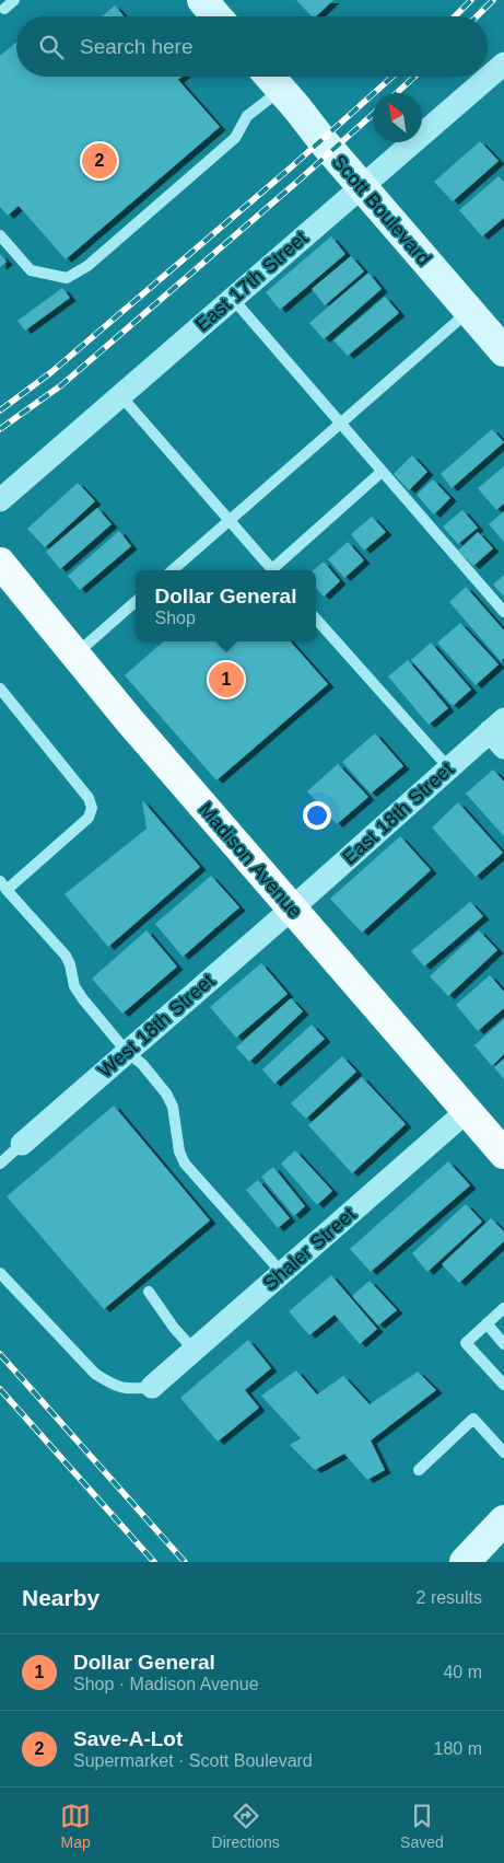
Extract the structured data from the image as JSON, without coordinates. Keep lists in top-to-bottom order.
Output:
{
  "streets": {
    "main road": ["Scott Boulevard", "Madison Avenue"],
    "street": [
      "East 17th Street",
      "East 18th Street",
      "West 18th Street",
      "Shaler Street"
    ]
  },
  "crossings": [
    ["Scott Boulevard", "East 17th Street"],
    ["East 18th Street", "Madison Avenue"],
    ["East 18th Street", "West 18th Street"],
    ["Madison Avenue", "West 18th Street"],
    ["Madison Avenue", "Shaler Street"]
  ],
  "north": "top left",
  "page": {
    "search": "Search here",
    "pins": ["2", "1"],
    "popup": ["Dollar General", "Shop"],
    "heading": ["Nearby", "2 results"],
    "list": [
      {
        "mark": "1",
        "name": "Dollar General",
        "note": "Shop · Madison Avenue",
        "value": "40 m"
      },
      {
        "mark": "2",
        "name": "Save-A-Lot",
        "note": "Supermarket · Scott Boulevard",
        "value": "180 m"
      }
    ],
    "nav": ["Map", "Directions", "Saved"]
  }
}
